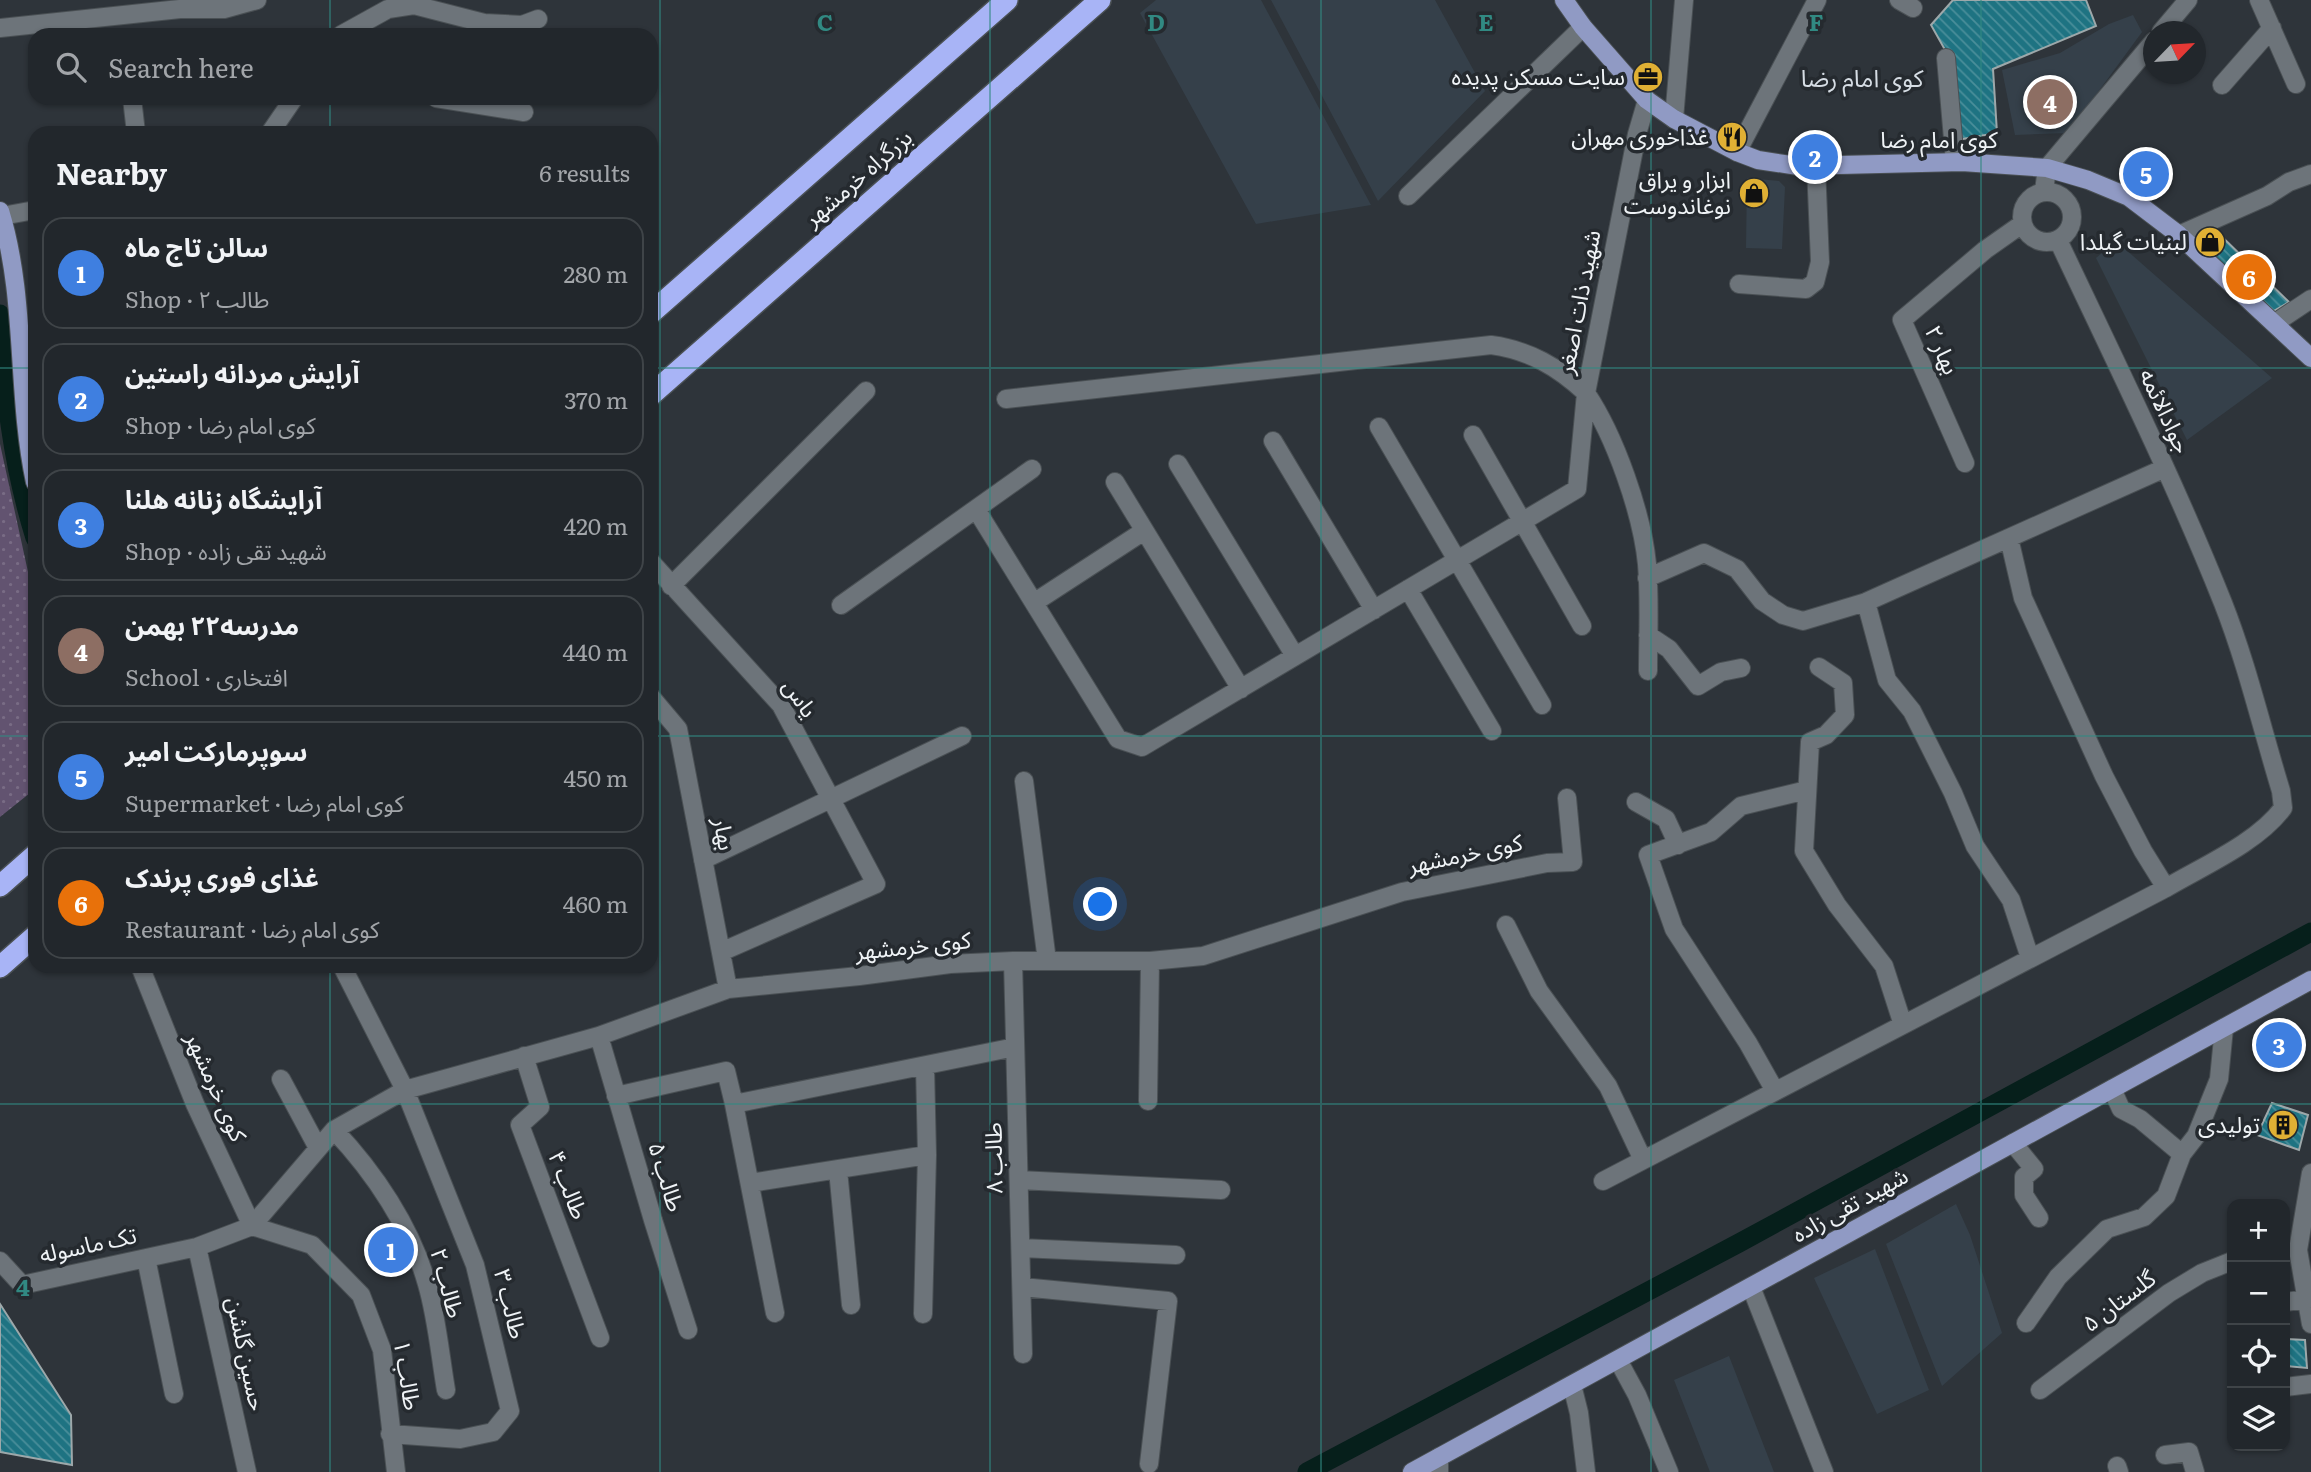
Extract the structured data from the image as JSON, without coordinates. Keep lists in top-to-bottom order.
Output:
{
  "streets": {
    "highway": ["بزرگراه خرمشهر"],
    "main road": ["کوی امام رضا", "شهید تقی زاده"],
    "street": [
      "شهید ذات اصغر",
      "بهار ۲",
      "جوادالائمه",
      "یاس",
      "بهار",
      "کوی خرمشهر",
      "طالب ۸",
      "طالب ۵",
      "طالب ۴",
      "تک ماسوله",
      "طالب ۲",
      "گلستان ۵",
      "طالب ۳",
      "حسین گلشن",
      "طالب ۱"
    ]
  },
  "crossings": [
    ["کوی امام رضا", "شهید ذات اصغر"],
    ["بهار ۲", "جوادالائمه"],
    ["یاس", "بهار"],
    ["بهار", "کوی خرمشهر"],
    ["کوی خرمشهر", "طالب ۸"],
    ["کوی خرمشهر", "طالب ۵"],
    ["کوی خرمشهر", "طالب ۴"],
    ["کوی خرمشهر", "تک ماسوله"],
    ["کوی خرمشهر", "طالب ۲"],
    ["کوی خرمشهر", "طالب ۳"],
    ["کوی خرمشهر", "حسین گلشن"],
    ["کوی خرمشهر", "طالب ۱"],
    ["تک ماسوله", "حسین گلشن"],
    ["طالب ۳", "طالب ۱"]
  ],
  "districts": ["کوی امام رضا"],
  "places": {
    "office": ["سایت مسکن پدیده"],
    "restaurant": ["غذاخوری مهران"],
    "shop": ["ابزار و یراق نوغاندوست", "لبنیات گیلدا"],
    "building": ["تولیدی"]
  },
  "north": "top right",
  "page": {
    "search": "Search here",
    "pins": [
      "4",
      "2",
      "5",
      "6",
      "3",
      "1"
    ],
    "heading": ["Nearby", "6 results"],
    "list": [
      {
        "mark": "1",
        "name": "سالن تاج ماه",
        "note": "Shop · طالب ۲",
        "value": "280 m"
      },
      {
        "mark": "2",
        "name": "آرایش مردانه راستین",
        "note": "Shop · کوی امام رضا",
        "value": "370 m"
      },
      {
        "mark": "3",
        "name": "آرایشگاه زنانه هلنا",
        "note": "Shop · شهید تقی زاده",
        "value": "420 m"
      },
      {
        "mark": "4",
        "name": "مدرسه۲۲ بهمن",
        "note": "School · افتخاری",
        "value": "440 m"
      },
      {
        "mark": "5",
        "name": "سوپرمارکت امیر",
        "note": "Supermarket · کوی امام رضا",
        "value": "450 m"
      },
      {
        "mark": "6",
        "name": "غذای فوری پرندک",
        "note": "Restaurant · کوی امام رضا",
        "value": "460 m"
      }
    ],
    "map_buttons": ["+", "−"]
  },
  "grid": {
    "columns": [
      "C",
      "D",
      "E",
      "F"
    ],
    "rows": ["4"]
  }
}
